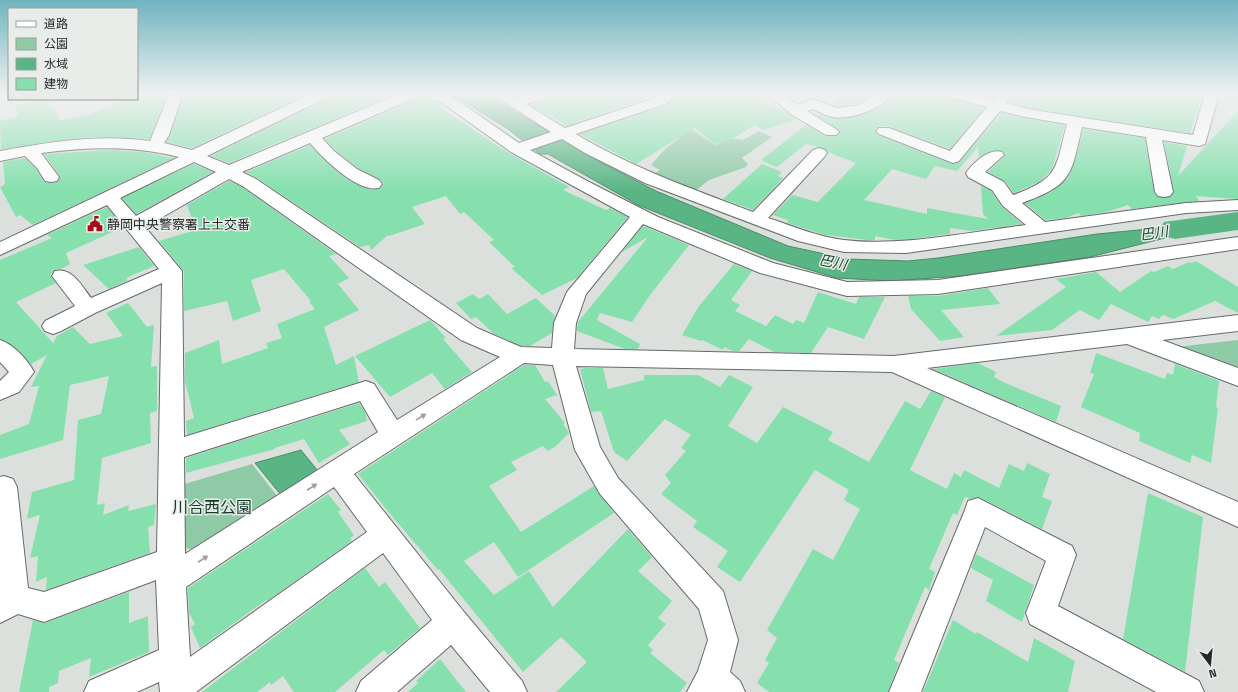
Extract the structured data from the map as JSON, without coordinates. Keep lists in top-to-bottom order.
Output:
{
  "water": ["巴川"],
  "parks": ["川合西公園"],
  "places": {
    "public building": ["静岡中央警察署上土交番"]
  },
  "legend": [
    "道路",
    "公園",
    "水域",
    "建物"
  ],
  "north": "bottom"
}
